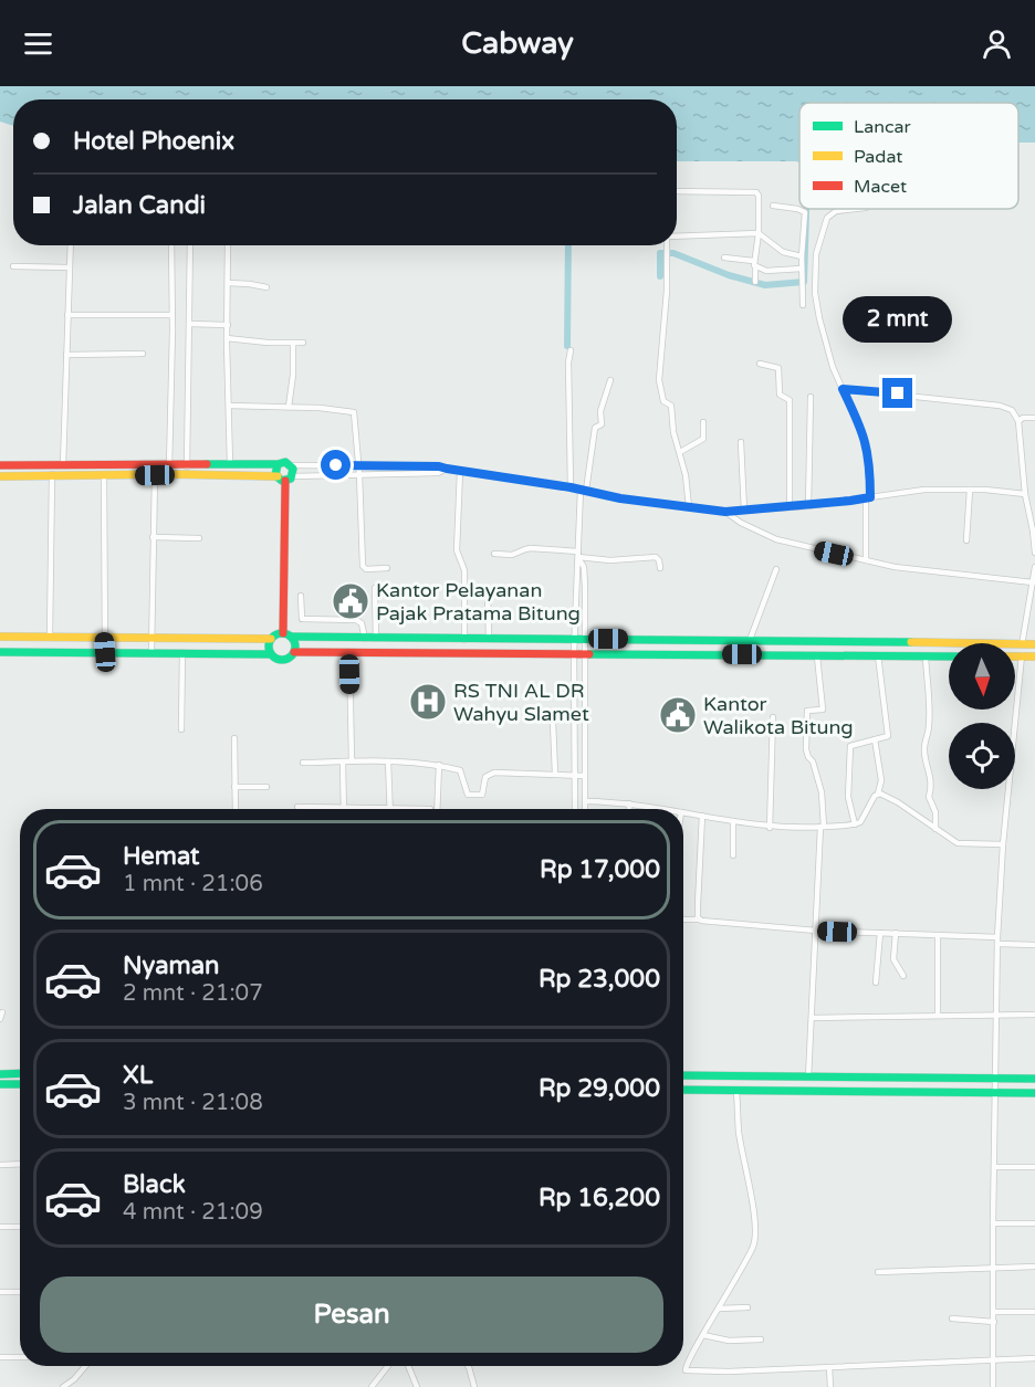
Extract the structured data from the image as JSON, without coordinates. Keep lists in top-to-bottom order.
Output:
{
  "places": {
    "public building": ["Kantor Pelayanan Pajak Pratama Bitung", "Kantor Walikota Bitung"],
    "hospital": ["RS TNI AL DR Wahyu Slamet"]
  },
  "legend": ["Lancar", "Padat", "Macet"],
  "north": "bottom",
  "page": {
    "header": "Cabway",
    "banner": ["Hotel Phoenix", "Jalan Candi"],
    "bubble": "2 mnt",
    "list": [
      {
        "name": "Hemat",
        "note": "1 mnt · 21:06",
        "value": "Rp 17,000"
      },
      {
        "name": "Nyaman",
        "note": "2 mnt · 21:07",
        "value": "Rp 23,000"
      },
      {
        "name": "XL",
        "note": "3 mnt · 21:08",
        "value": "Rp 29,000"
      },
      {
        "name": "Black",
        "note": "4 mnt · 21:09",
        "value": "Rp 16,200"
      }
    ],
    "buttons": "Pesan"
  }
}
